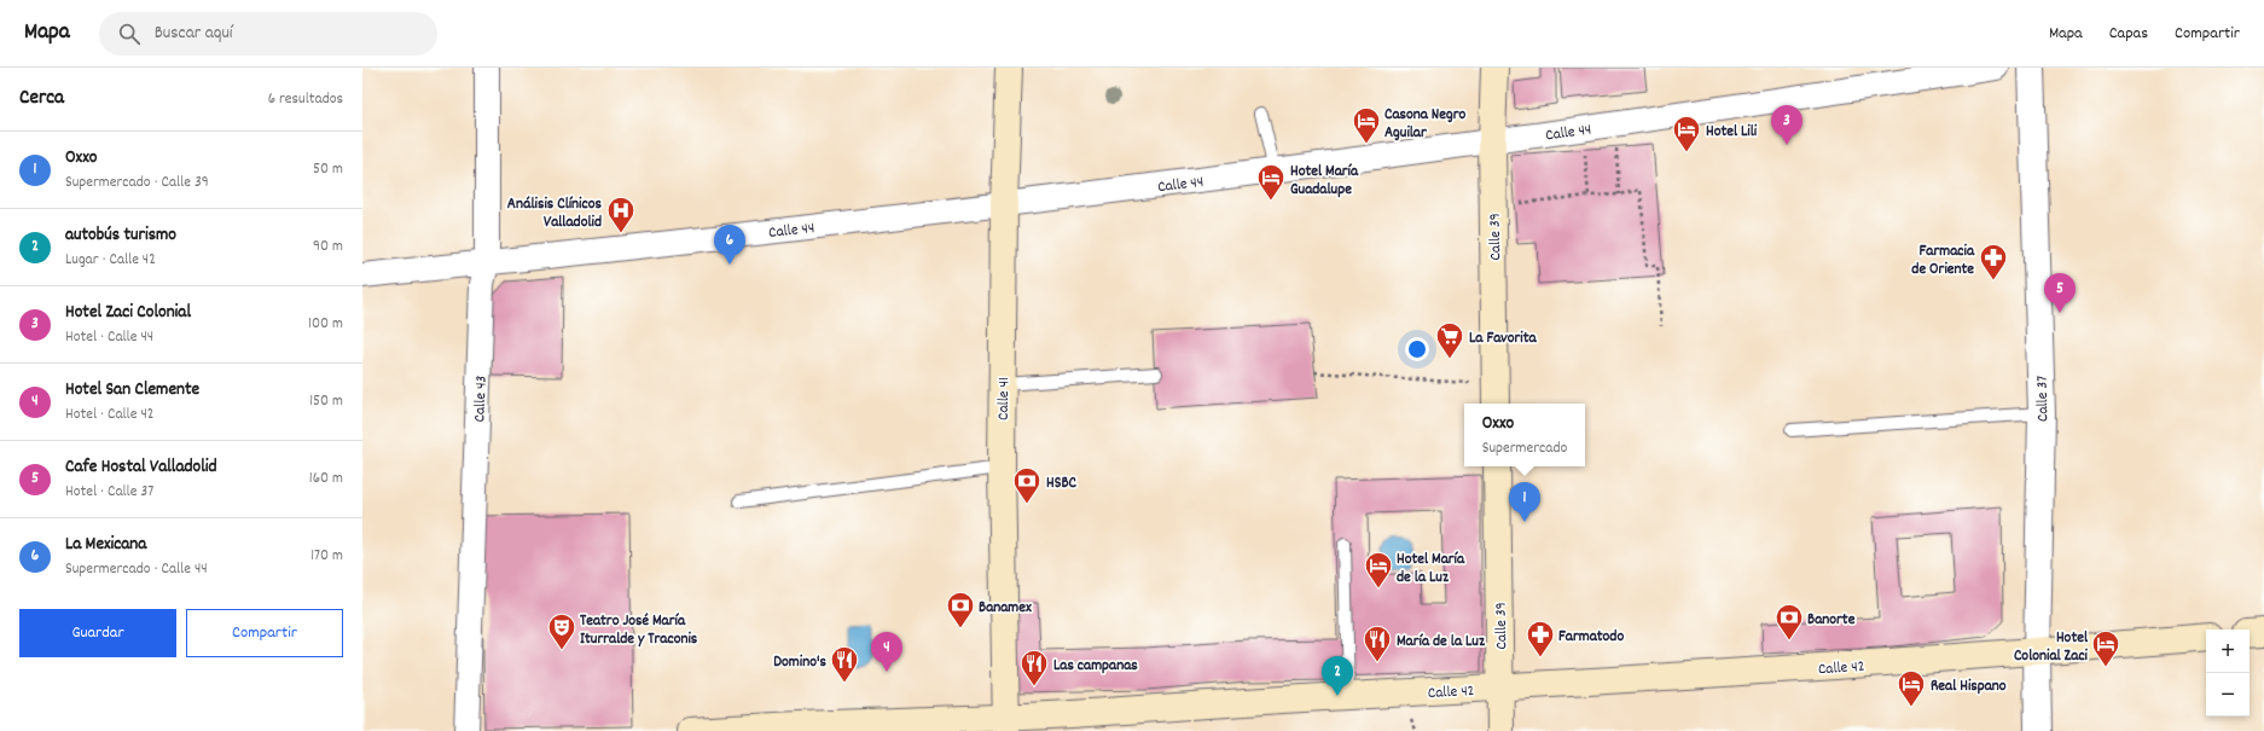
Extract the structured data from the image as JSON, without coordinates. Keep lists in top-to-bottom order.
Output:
{
  "streets": {
    "main road": ["Calle 39", "Calle 41", "Calle 42"],
    "street": ["Calle 44", "Calle 43", "Calle 37"]
  },
  "crossings": [
    ["Calle 44", "Calle 39"],
    ["Calle 44", "Calle 43"],
    ["Calle 44", "Calle 41"],
    ["Calle 39", "Calle 42"],
    ["Calle 41", "Calle 42"],
    ["Calle 37", "Calle 42"]
  ],
  "places": {
    "hotel": [
      "Casona Negro Aguilar",
      "Hotel Lili",
      "Hotel María Guadalupe",
      "Hotel María de la Luz",
      "Hotel Colonial Zaci",
      "Real Hispano"
    ],
    "hospital": ["Análisis Clínicos Valladolid"],
    "pharmacy": ["Farmacia de Oriente", "Farmatodo"],
    "supermarket": ["La Favorita"],
    "bank": ["HSBC", "Banamex", "Banorte"],
    "theatre": ["Teatro José María Iturralde y Traconis"],
    "restaurant": ["María de la Luz", "Domino's", "Las campanas"]
  },
  "page": {
    "header": "Mapa",
    "search": "Buscar aquí",
    "nav": ["Mapa", "Capas", "Compartir"],
    "heading": ["Cerca", "6 resultados"],
    "pins": [
      "3",
      "6",
      "5",
      "1",
      "4",
      "2"
    ],
    "list": [
      {
        "mark": "1",
        "name": "Oxxo",
        "note": "Supermercado · Calle 39",
        "value": "50 m"
      },
      {
        "mark": "2",
        "name": "autobús turismo",
        "note": "Lugar · Calle 42",
        "value": "90 m"
      },
      {
        "mark": "3",
        "name": "Hotel Zaci Colonial",
        "note": "Hotel · Calle 44",
        "value": "100 m"
      },
      {
        "mark": "4",
        "name": "Hotel San Clemente",
        "note": "Hotel · Calle 42",
        "value": "150 m"
      },
      {
        "mark": "5",
        "name": "Cafe Hostal Valladolid",
        "note": "Hotel · Calle 37",
        "value": "160 m"
      },
      {
        "mark": "6",
        "name": "La Mexicana",
        "note": "Supermercado · Calle 44",
        "value": "170 m"
      }
    ],
    "popup": ["Oxxo", "Supermercado"],
    "buttons": ["Guardar", "Compartir"],
    "map_buttons": ["+", "−"]
  }
}
